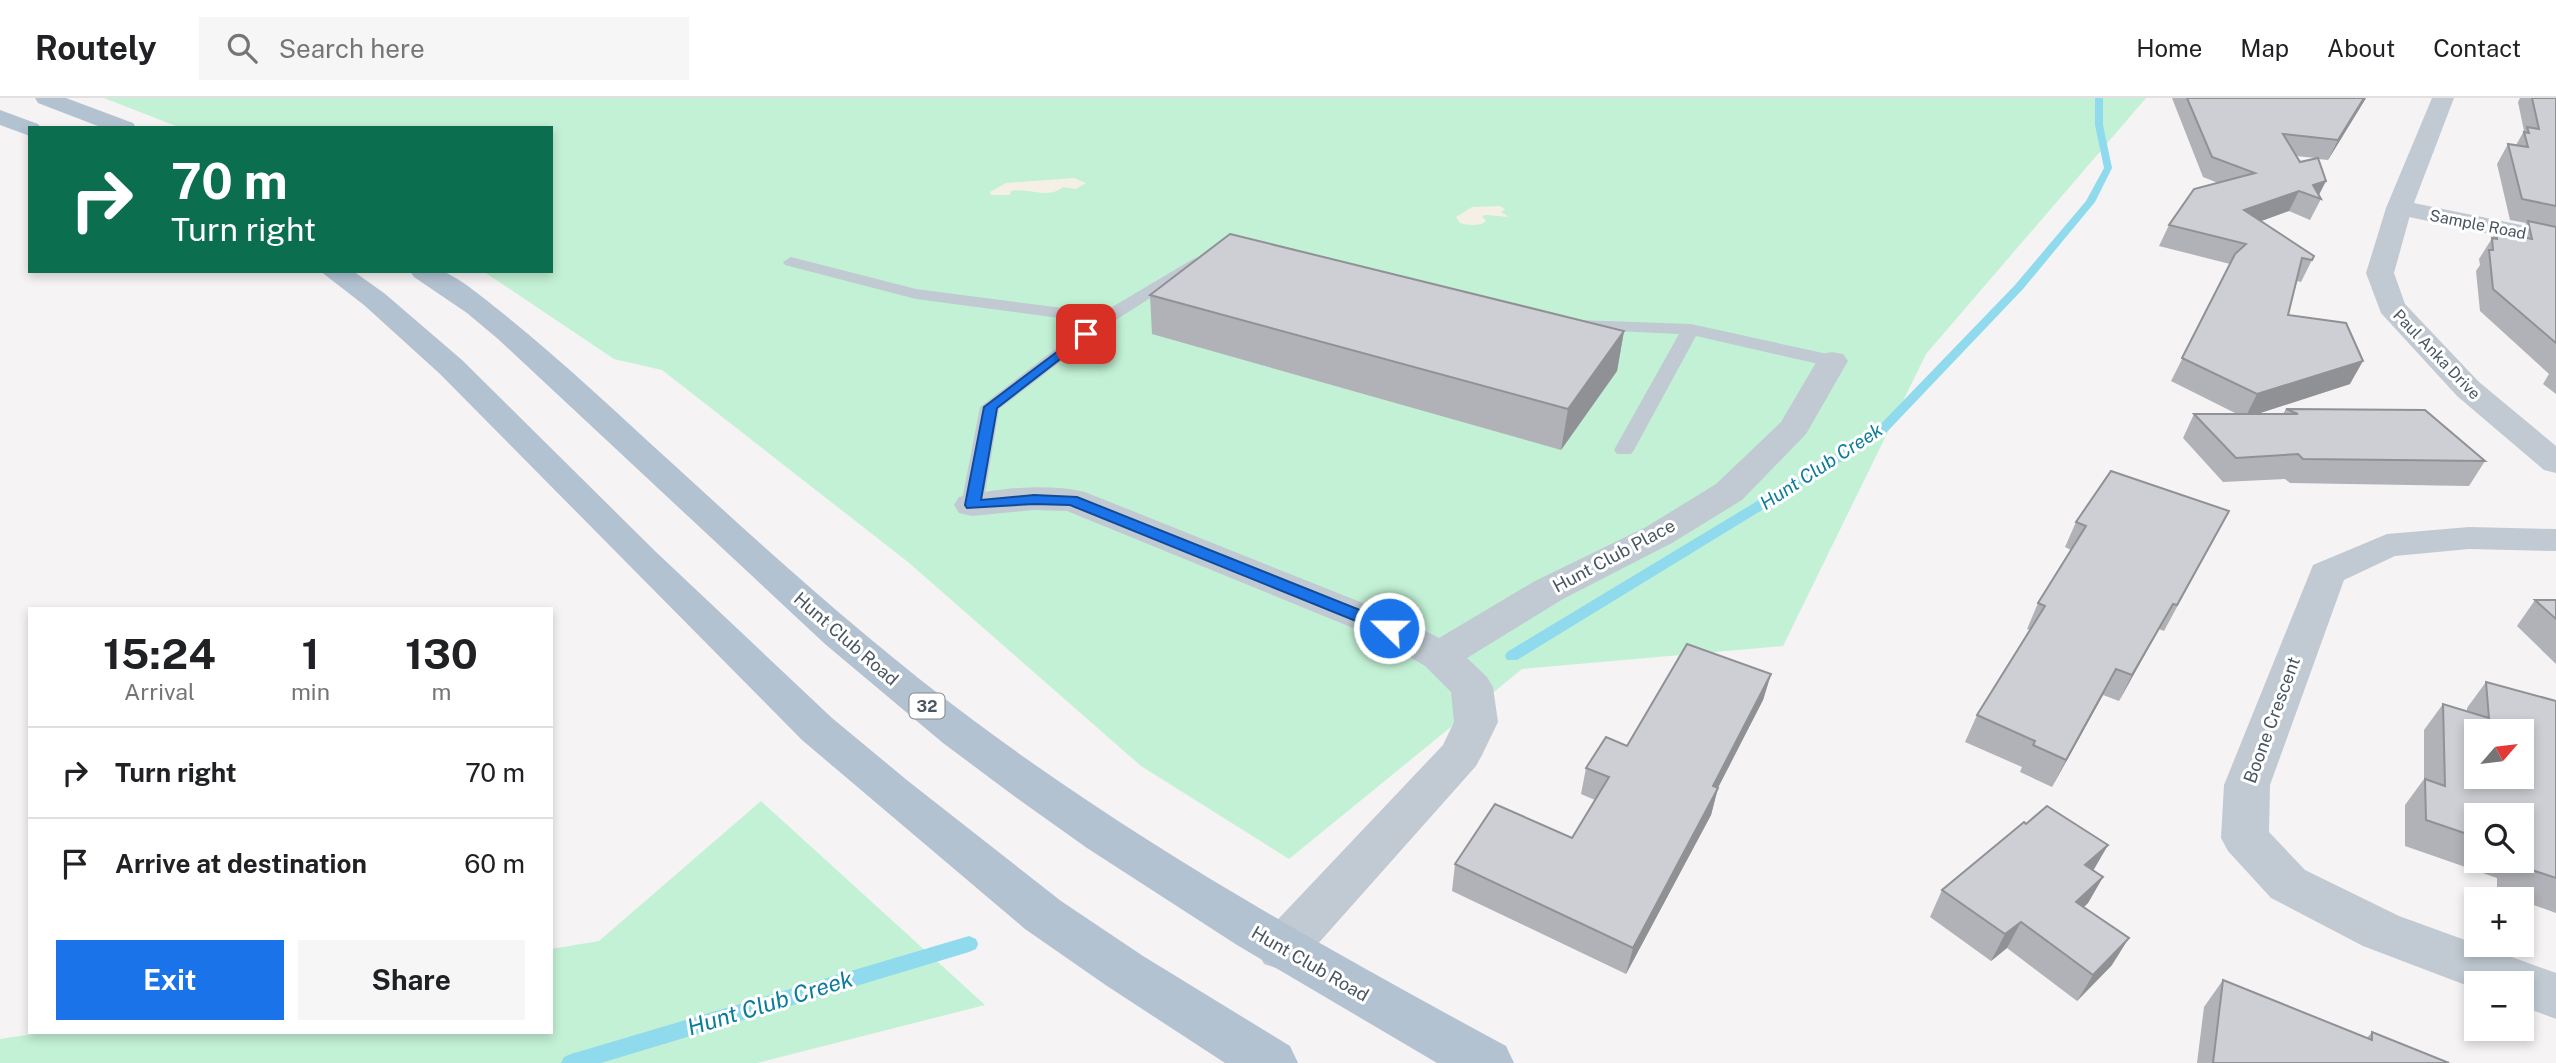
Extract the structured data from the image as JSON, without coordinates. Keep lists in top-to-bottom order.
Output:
{
  "streets": {
    "main road": ["Hunt Club Road", "32"],
    "street": [
      "Sample Road",
      "Paul Anka Drive",
      "Hunt Club Place",
      "Boone Crescent"
    ]
  },
  "crossings": [
    ["Sample Road", "Paul Anka Drive"]
  ],
  "water": ["Hunt Club Creek"],
  "north": "top right",
  "page": {
    "header": "Routely",
    "search": "Search here",
    "nav": [
      "Home",
      "Map",
      "About",
      "Contact"
    ],
    "turn": ["70 m", "Turn right"],
    "eta": [
      "15:24",
      "Arrival",
      "1",
      "min",
      "130",
      "m"
    ],
    "map_buttons": ["+", "−"],
    "list": [
      {
        "name": "Turn right",
        "value": "70 m"
      },
      {
        "name": "Arrive at destination",
        "value": "60 m"
      }
    ],
    "buttons": ["Exit", "Share"]
  }
}
